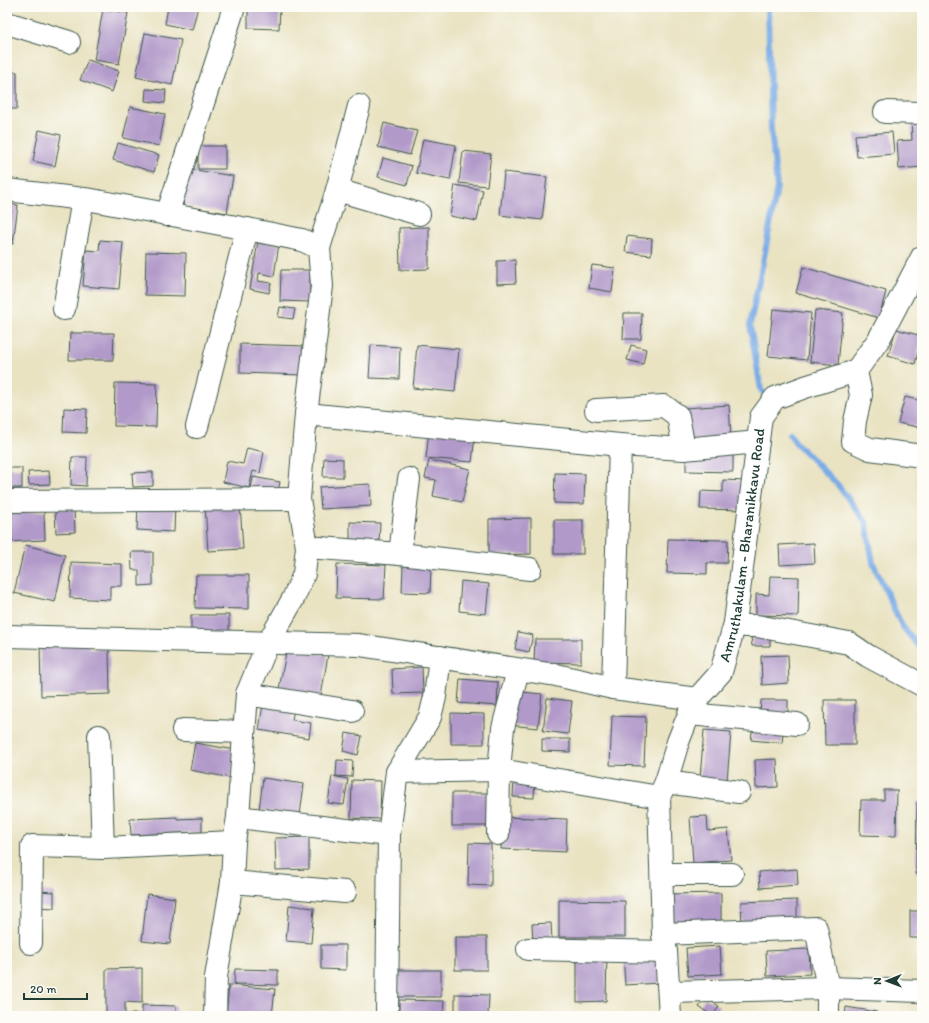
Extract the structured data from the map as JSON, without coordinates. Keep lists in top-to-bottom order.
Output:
{
  "streets": {
    "street": ["Amruthakulam - Bharanikkavu Road"]
  },
  "scale_bar": "20 m",
  "north": "left"
}
